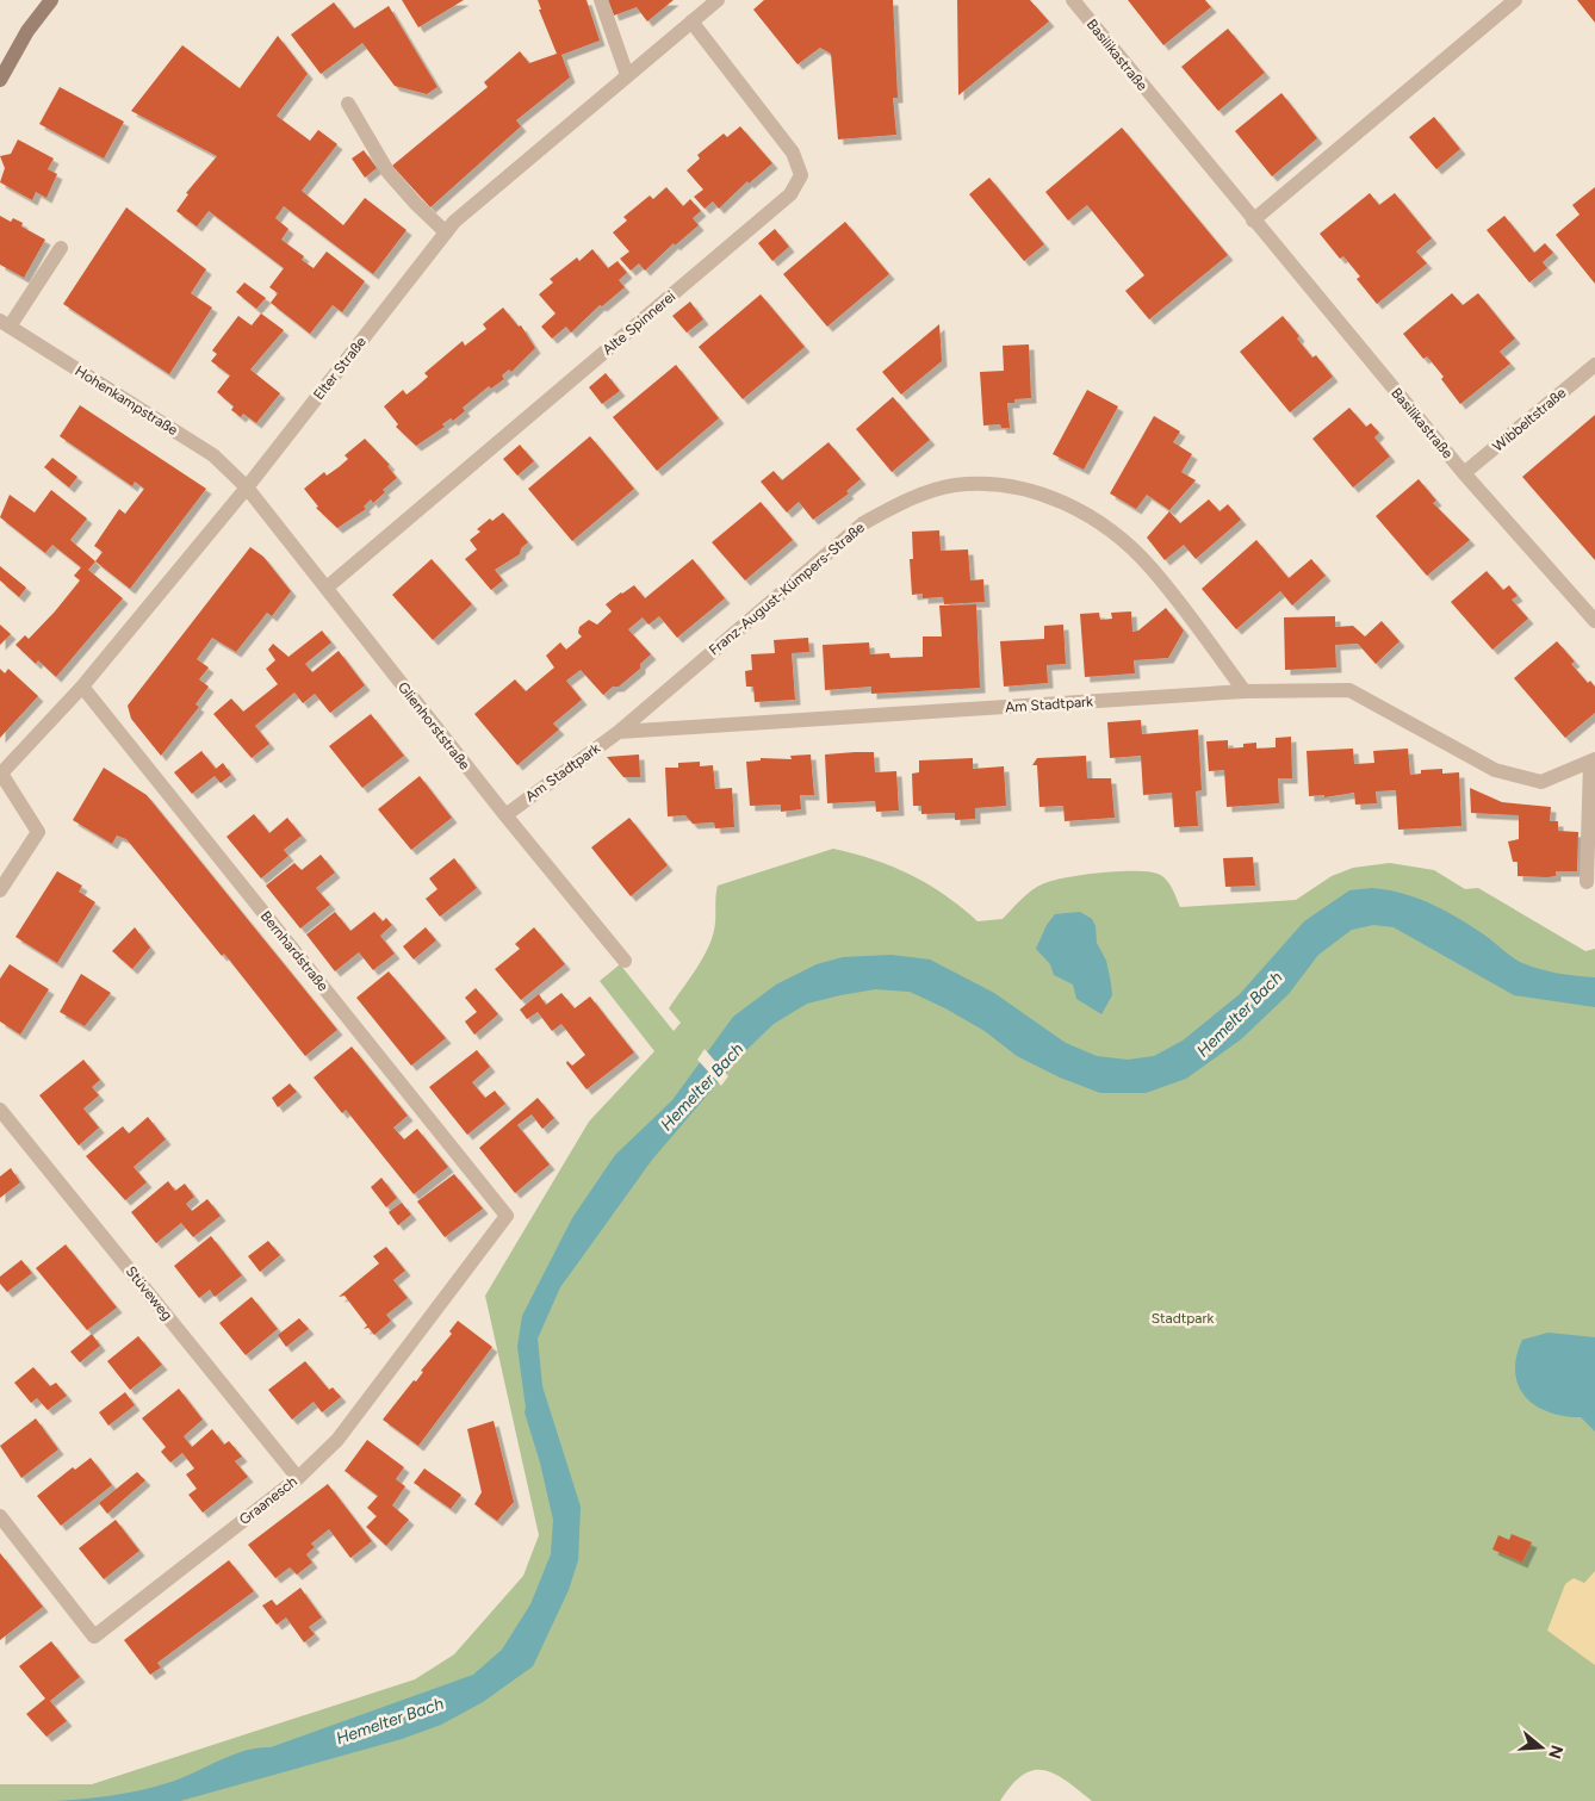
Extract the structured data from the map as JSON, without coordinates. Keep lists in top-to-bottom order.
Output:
{
  "streets": {
    "street": [
      "Basilikastraße",
      "Alte Spinnerei",
      "Elter Straße",
      "Hohenkampstraße",
      "Wibbeltstraße",
      "Franz-August-Kümpers-Straße",
      "Am Stadtpark",
      "Glienhorststraße",
      "Bernhardstraße",
      "Stüveweg",
      "Graanesch"
    ]
  },
  "crossings": [
    ["Basilikastraße", "Wibbeltstraße"],
    ["Alte Spinnerei", "Elter Straße"],
    ["Alte Spinnerei", "Glienhorststraße"],
    ["Elter Straße", "Hohenkampstraße"],
    ["Elter Straße", "Glienhorststraße"],
    ["Elter Straße", "Bernhardstraße"],
    ["Hohenkampstraße", "Glienhorststraße"],
    ["Franz-August-Kümpers-Straße", "Am Stadtpark"],
    ["Am Stadtpark", "Glienhorststraße"],
    ["Bernhardstraße", "Graanesch"],
    ["Stüveweg", "Graanesch"]
  ],
  "water": ["Hemelter Bach"],
  "parks": ["Stadtpark"],
  "north": "right"
}
